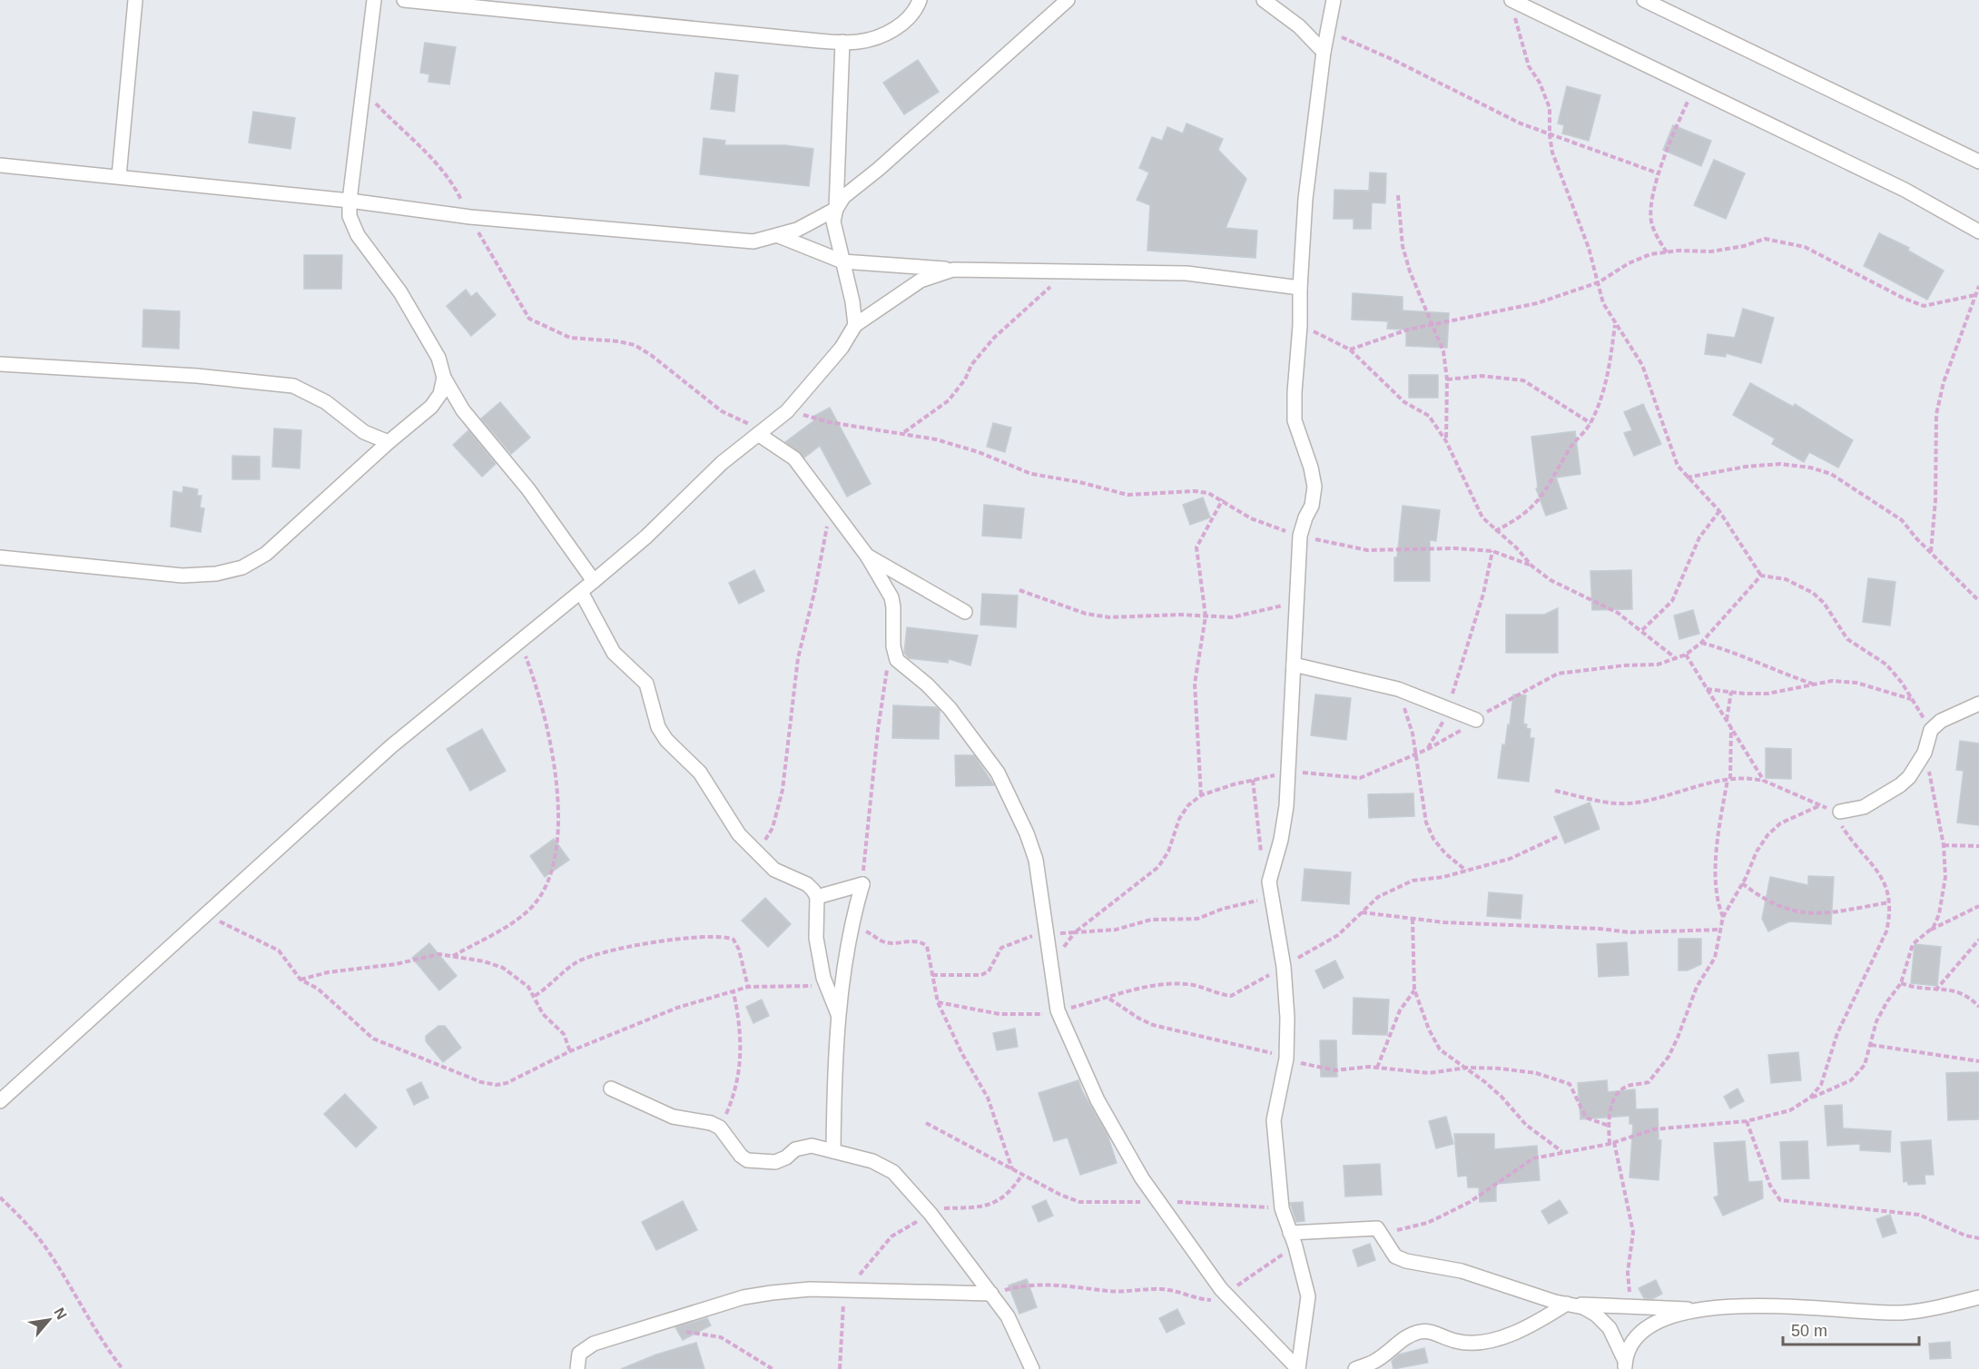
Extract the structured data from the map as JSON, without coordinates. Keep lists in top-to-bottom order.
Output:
{
  "scale_bar": "50 m",
  "north": "top right"
}
